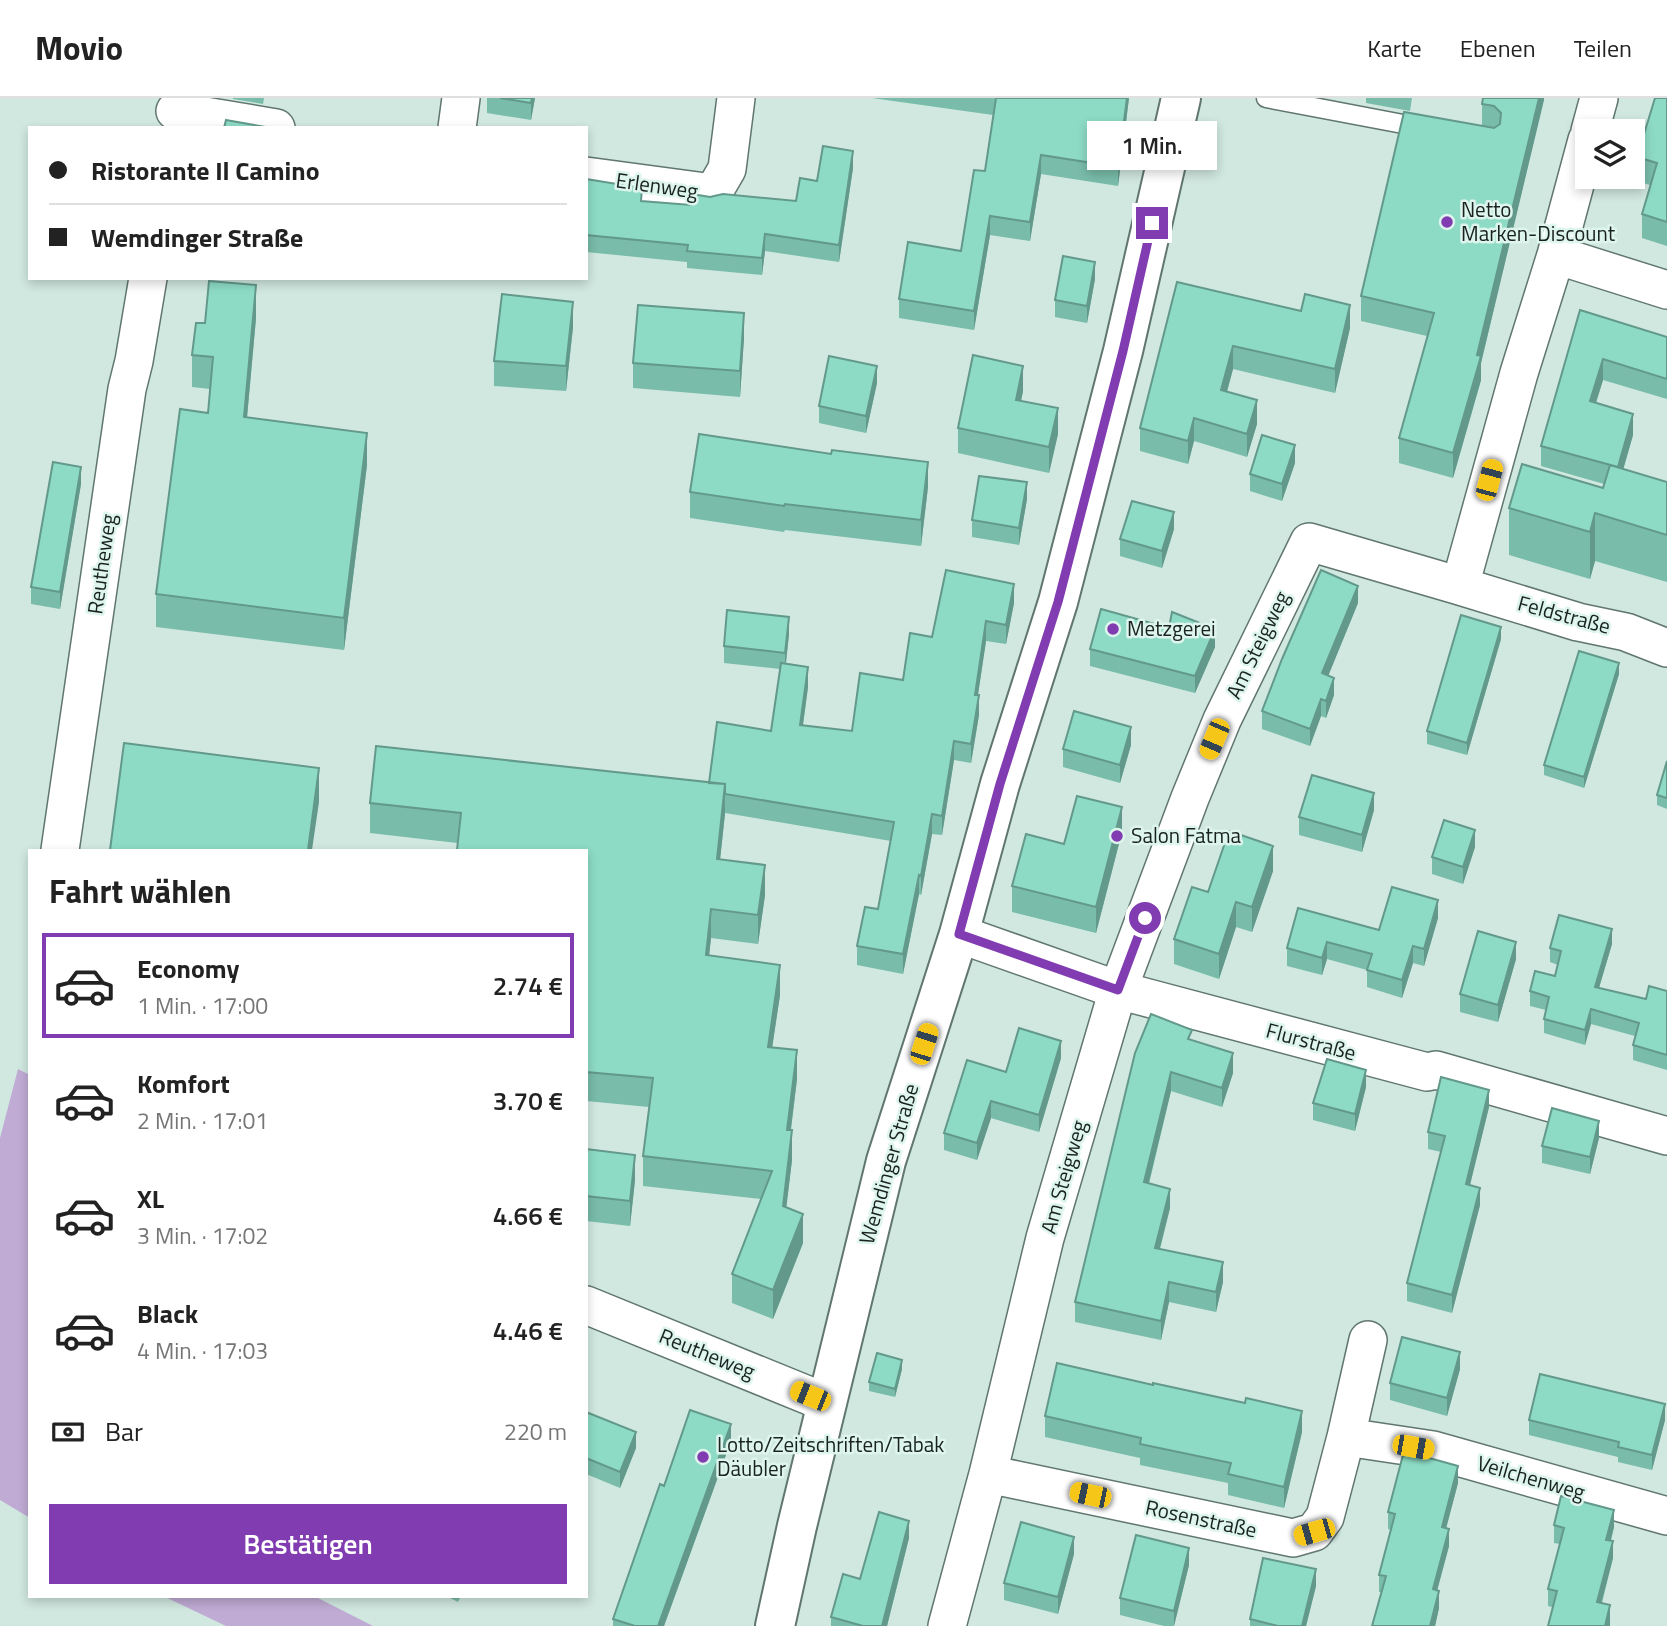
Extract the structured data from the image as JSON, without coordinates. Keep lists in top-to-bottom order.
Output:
{
  "streets": {
    "main road": ["Wemdinger Straße"],
    "street": [
      "Erlenweg",
      "Reutheweg",
      "Feldstraße",
      "Am Steigweg",
      "Flurstraße",
      "Veilchenweg",
      "Rosenstraße"
    ]
  },
  "crossings": [
    ["Reutheweg", "Wemdinger Straße"],
    ["Feldstraße", "Am Steigweg"],
    ["Am Steigweg", "Flurstraße"],
    ["Am Steigweg", "Rosenstraße"],
    ["Flurstraße", "Wemdinger Straße"],
    ["Veilchenweg", "Rosenstraße"]
  ],
  "places": [
    "Netto Marken-Discount",
    "Metzgerei",
    "Salon Fatma",
    "Lotto/Zeitschriften/Tabak Däubler"
  ],
  "page": {
    "header": "Movio",
    "nav": ["Karte", "Ebenen", "Teilen"],
    "bubble": "1 Min.",
    "banner": ["Ristorante Il Camino", "Wemdinger Straße"],
    "heading": "Fahrt wählen",
    "list": [
      {
        "name": "Economy",
        "note": "1 Min. · 17:00",
        "value": "2.74 €"
      },
      {
        "name": "Komfort",
        "note": "2 Min. · 17:01",
        "value": "3.70 €"
      },
      {
        "name": "XL",
        "note": "3 Min. · 17:02",
        "value": "4.66 €"
      },
      {
        "name": "Black",
        "note": "4 Min. · 17:03",
        "value": "4.46 €"
      }
    ],
    "pay": ["Bar", "220 m"],
    "buttons": "Bestätigen"
  }
}
